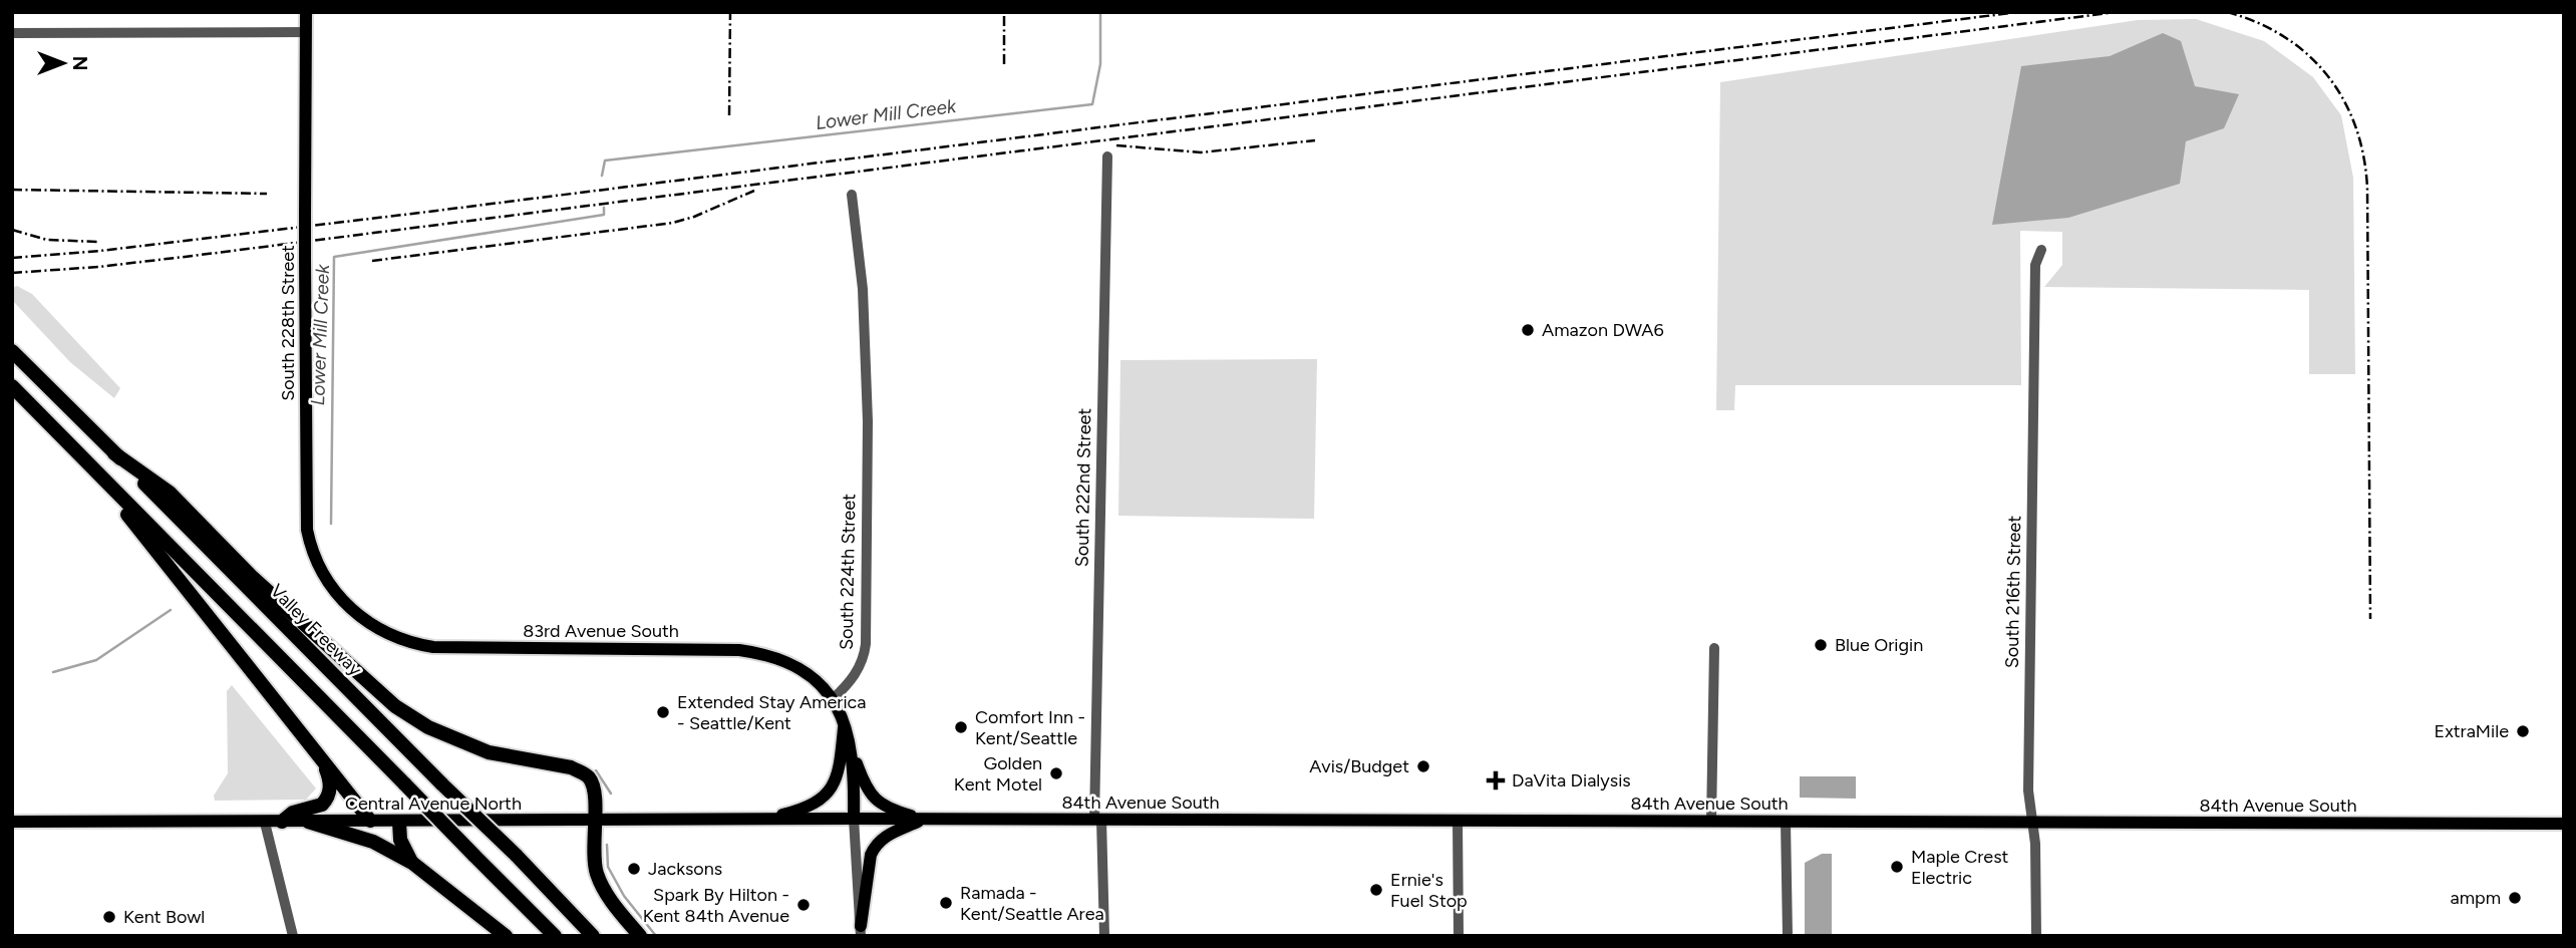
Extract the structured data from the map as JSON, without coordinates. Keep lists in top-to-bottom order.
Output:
{
  "streets": {
    "highway": ["Valley Freeway"],
    "main road": [
      "South 228th Street",
      "83rd Avenue South",
      "84th Avenue South",
      "Central Avenue North"
    ],
    "street": ["South 222nd Street", "South 224th Street", "South 216th Street"]
  },
  "crossings": [
    ["South 228th Street", "83rd Avenue South"],
    ["South 222nd Street", "84th Avenue South"],
    ["South 224th Street", "83rd Avenue South"],
    ["South 216th Street", "84th Avenue South"],
    ["84th Avenue South", "Central Avenue North"]
  ],
  "water": ["Lower Mill Creek"],
  "places": {
    "other": [
      "Amazon DWA6",
      "Blue Origin",
      "Extended Stay America - Seattle/Kent",
      "Comfort Inn - Kent/Seattle",
      "ExtraMile",
      "Avis/Budget",
      "Golden Kent Motel",
      "Maple Crest Electric",
      "Jacksons",
      "Ernie's Fuel Stop",
      "ampm",
      "Ramada - Kent/Seattle Area",
      "Spark By Hilton - Kent 84th Avenue",
      "Kent Bowl"
    ],
    "health": ["DaVita Dialysis"]
  },
  "north": "right"
}
